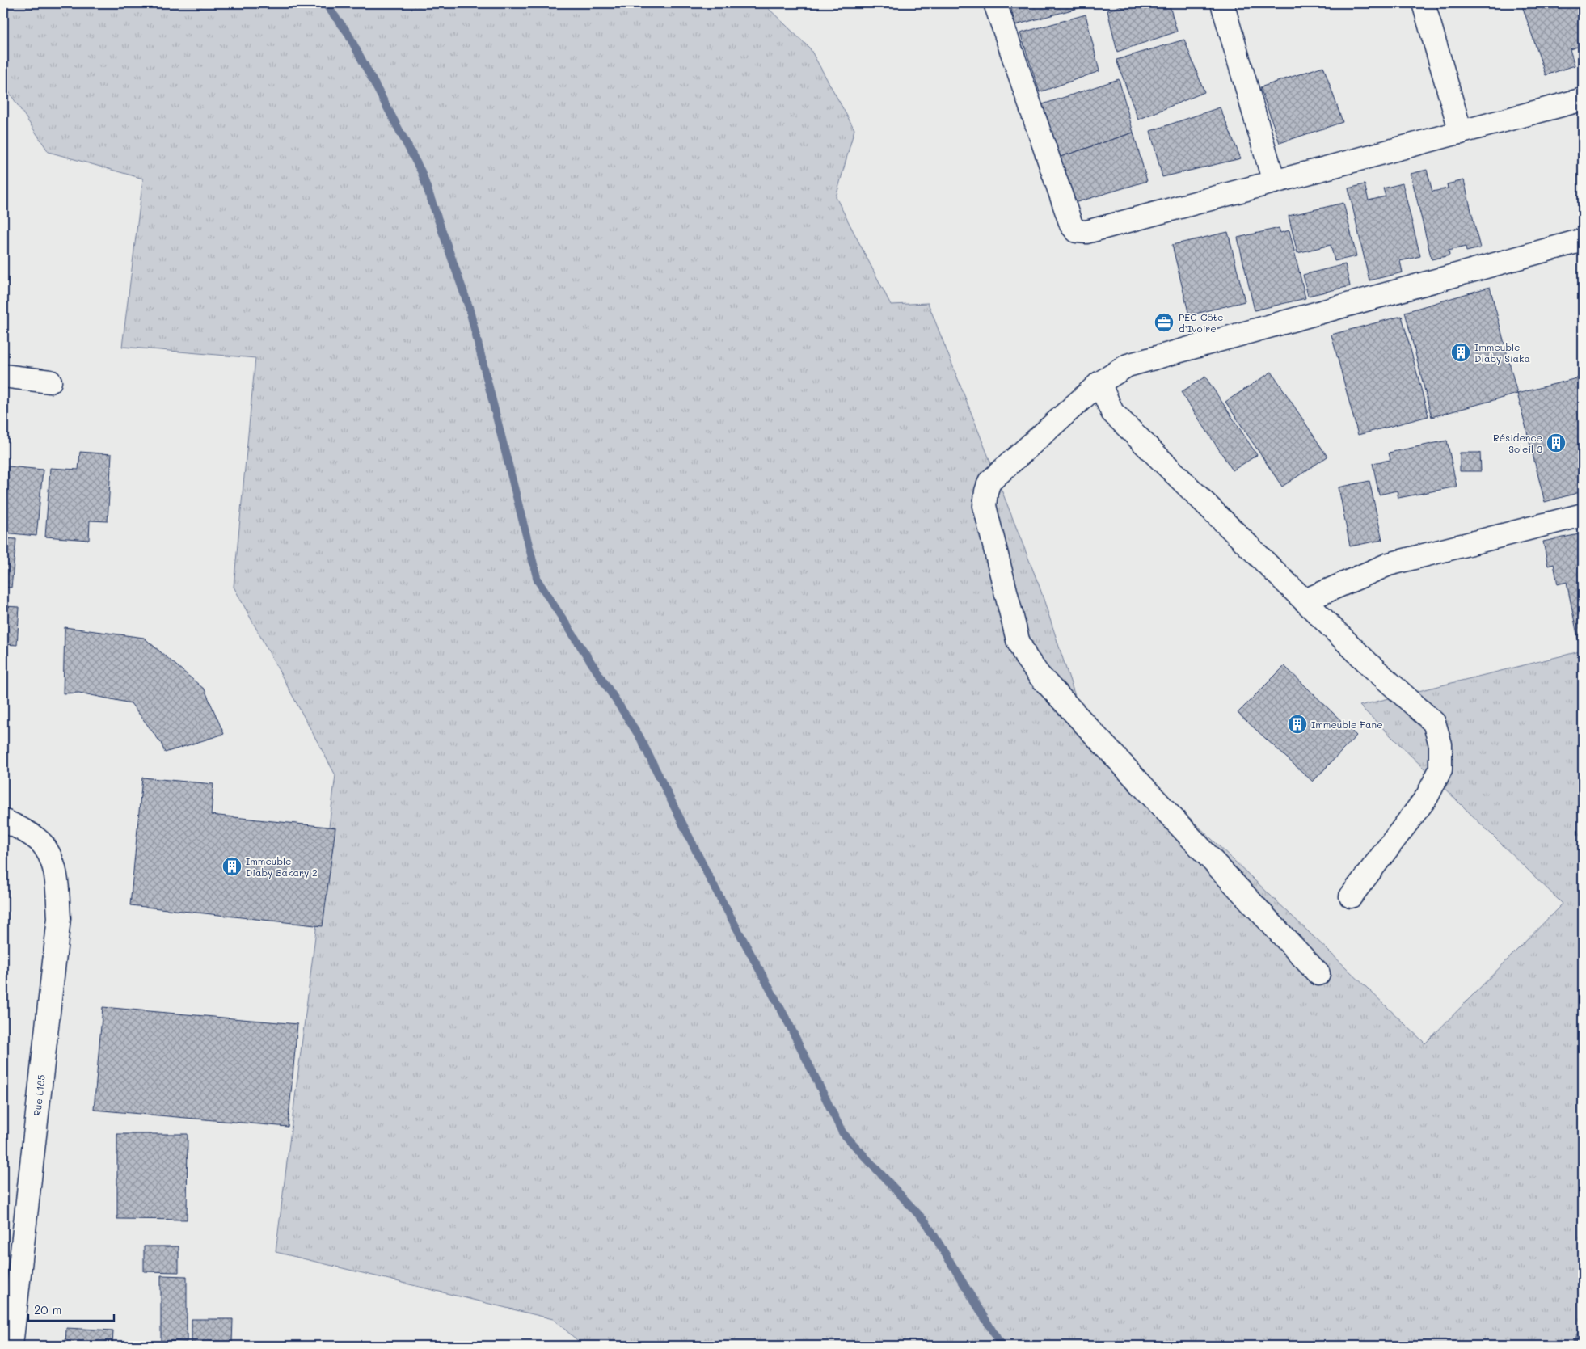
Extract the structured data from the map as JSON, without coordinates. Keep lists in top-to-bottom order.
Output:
{
  "streets": {
    "street": ["Rue L185"]
  },
  "places": {
    "office": ["PEG Côte d’Ivoire"],
    "building": [
      "Immeuble Diaby Siaka",
      "Résidence Soleil 3",
      "Immeuble Fane",
      "Immeuble Diaby Bakary 2"
    ]
  },
  "scale_bar": "20 m"
}
